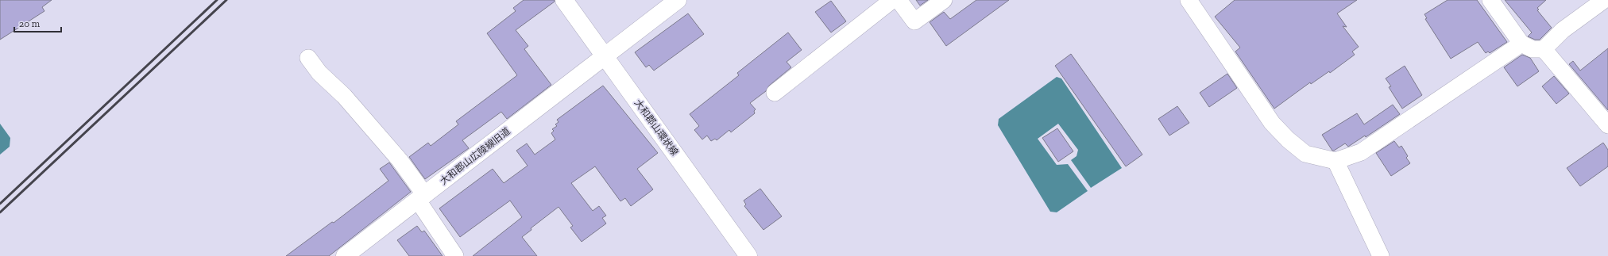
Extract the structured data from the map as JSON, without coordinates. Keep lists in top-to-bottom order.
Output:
{
  "streets": {
    "street": ["大和郡山環状線", "大和郡山広陵線旧道"]
  },
  "crossings": [
    ["大和郡山環状線", "大和郡山広陵線旧道"]
  ],
  "scale_bar": "20 m"
}
